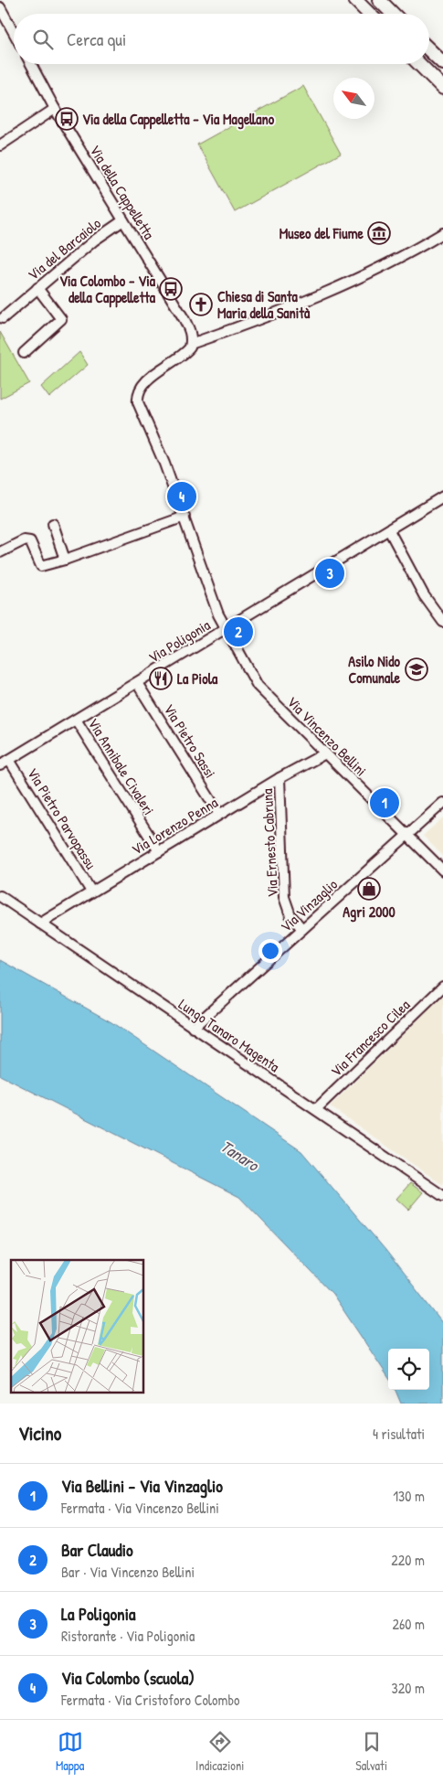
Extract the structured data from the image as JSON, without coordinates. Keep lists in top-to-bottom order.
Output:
{
  "streets": {
    "street": [
      "Via della Cappelletta",
      "Via del Barcaiolo",
      "Via Poligonia",
      "Via Vincenzo Bellini",
      "Via Pietro Sassi",
      "Via Annibale Civaleri",
      "Via Pietro Parvopassu",
      "Via Lorenzo Penna",
      "Via Ernesto Cabruna",
      "Via Vinzaglio",
      "Lungo Tanaro Magenta",
      "Via Francesco Cilea"
    ]
  },
  "crossings": [
    ["Via della Cappelletta", "Via del Barcaiolo"],
    ["Via della Cappelletta", "Via Vincenzo Bellini"],
    ["Via Poligonia", "Via Vincenzo Bellini"],
    ["Via Poligonia", "Via Pietro Sassi"],
    ["Via Poligonia", "Via Annibale Civaleri"],
    ["Via Poligonia", "Via Pietro Parvopassu"],
    ["Via Vincenzo Bellini", "Via Lorenzo Penna"],
    ["Via Vincenzo Bellini", "Via Vinzaglio"],
    ["Via Pietro Sassi", "Via Lorenzo Penna"],
    ["Via Annibale Civaleri", "Via Lorenzo Penna"],
    ["Via Pietro Parvopassu", "Via Lorenzo Penna"],
    ["Via Lorenzo Penna", "Via Ernesto Cabruna"],
    ["Via Lorenzo Penna", "Lungo Tanaro Magenta"],
    ["Via Ernesto Cabruna", "Via Vinzaglio"],
    ["Via Vinzaglio", "Lungo Tanaro Magenta"],
    ["Lungo Tanaro Magenta", "Via Francesco Cilea"]
  ],
  "water": ["Tanaro"],
  "places": {
    "bus stop": ["Via della Cappelletta - Via Magellano", "Via Colombo - Via della Cappelletta"],
    "museum": ["Museo del Fiume"],
    "church": ["Chiesa di Santa Maria della Sanità"],
    "school or university": ["Asilo Nido Comunale"],
    "restaurant": ["La Piola"],
    "shop": ["Agri 2000"]
  },
  "north": "top left",
  "page": {
    "search": "Cerca qui",
    "pins": [
      "4",
      "3",
      "2",
      "1"
    ],
    "heading": ["Vicino", "4 risultati"],
    "list": [
      {
        "mark": "1",
        "name": "Via Bellini - Via Vinzaglio",
        "note": "Fermata · Via Vincenzo Bellini",
        "value": "130 m"
      },
      {
        "mark": "2",
        "name": "Bar Claudio",
        "note": "Bar · Via Vincenzo Bellini",
        "value": "220 m"
      },
      {
        "mark": "3",
        "name": "La Poligonia",
        "note": "Ristorante · Via Poligonia",
        "value": "260 m"
      },
      {
        "mark": "4",
        "name": "Via Colombo (scuola)",
        "note": "Fermata · Via Cristoforo Colombo",
        "value": "320 m"
      }
    ],
    "nav": ["Mappa", "Indicazioni", "Salvati"]
  }
}
